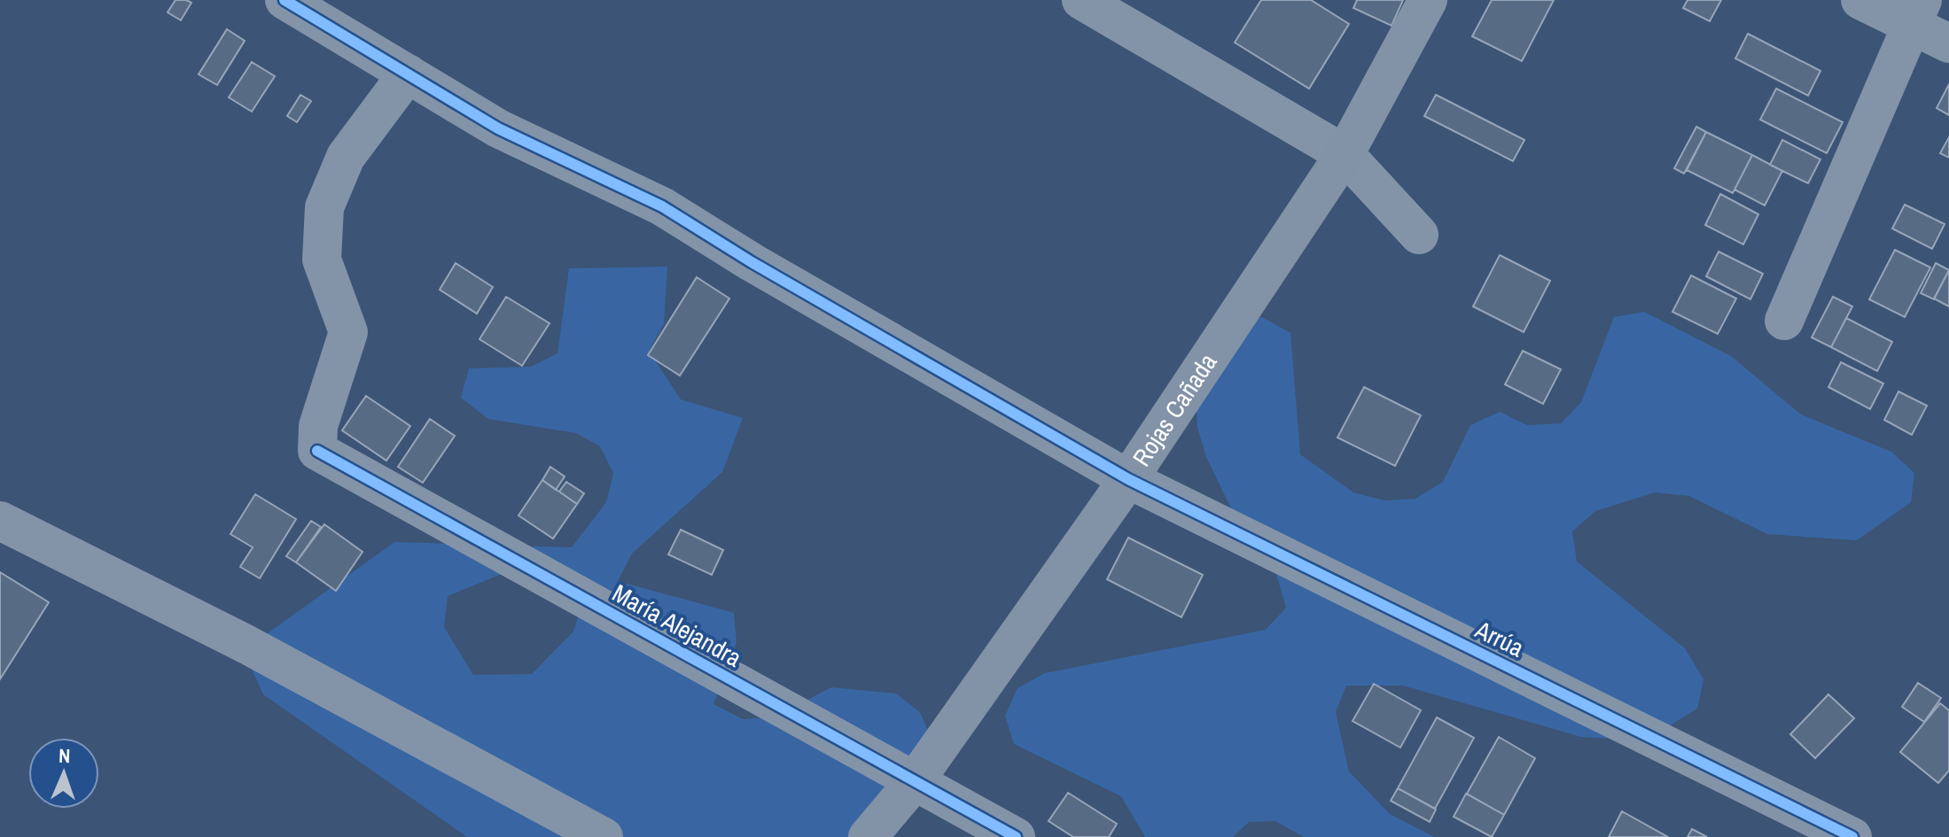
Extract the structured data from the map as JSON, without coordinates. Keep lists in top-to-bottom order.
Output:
{
  "streets": {
    "main road": ["Rojas Cañada"],
    "street": ["María Alejandra", "Arrúa"]
  },
  "crossings": [
    ["Rojas Cañada", "María Alejandra"],
    ["Rojas Cañada", "Arrúa"],
    ["María Alejandra", "Arrúa"]
  ],
  "north": "top"
}
